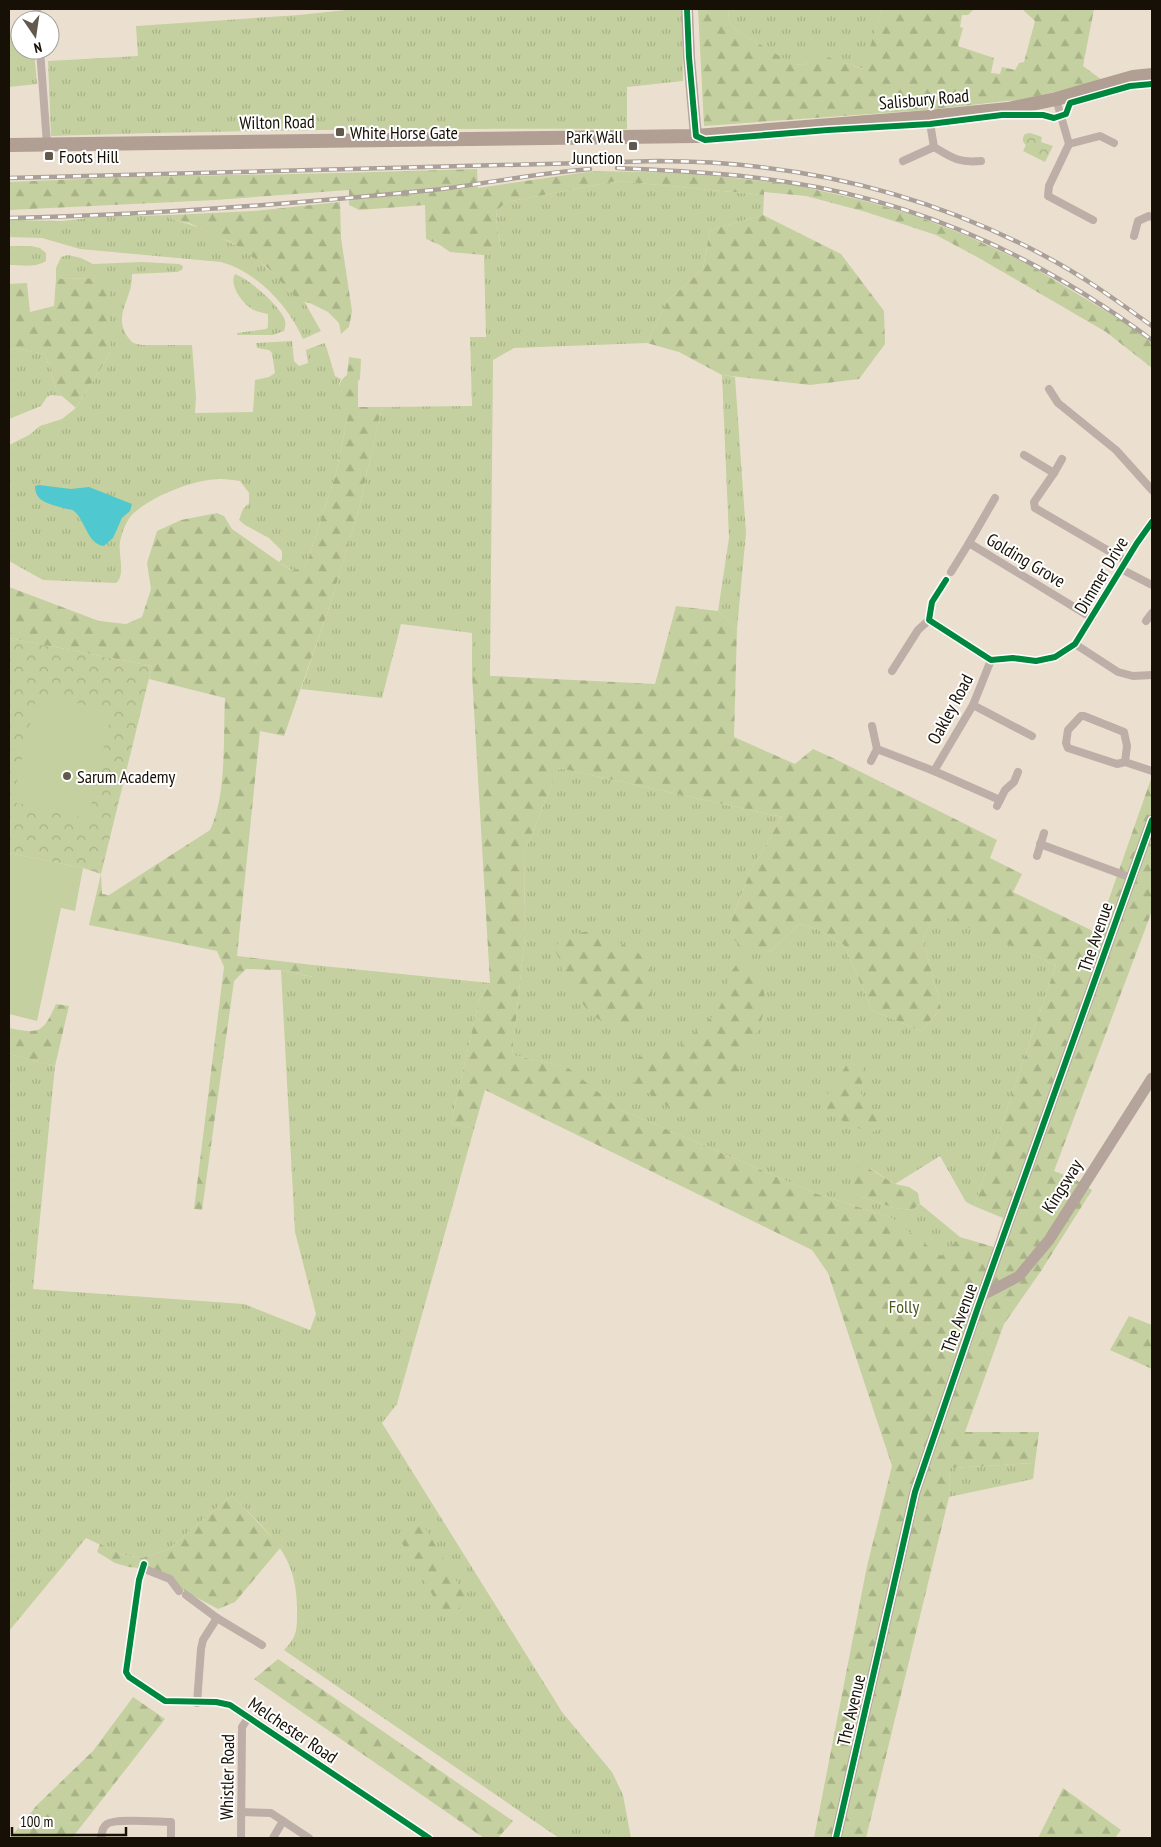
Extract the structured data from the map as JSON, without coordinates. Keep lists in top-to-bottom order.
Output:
{
  "streets": {
    "highway": ["Salisbury Road", "Wilton Road"],
    "street": [
      "Golding Grove",
      "Dimmer Drive",
      "Oakley Road",
      "The Avenue",
      "Kingsway",
      "Melchester Road",
      "Whistler Road"
    ]
  },
  "crossings": [
    ["Salisbury Road", "Wilton Road"],
    ["Golding Grove", "Dimmer Drive"],
    ["Dimmer Drive", "Oakley Road"],
    ["The Avenue", "Kingsway"],
    ["Melchester Road", "Whistler Road"]
  ],
  "parks": ["Folly"],
  "places": {
    "transit": ["White Horse Gate", "Park Wall Junction", "Foots Hill"],
    "other": ["Sarum Academy"]
  },
  "scale_bar": "100 m",
  "north": "bottom"
}
